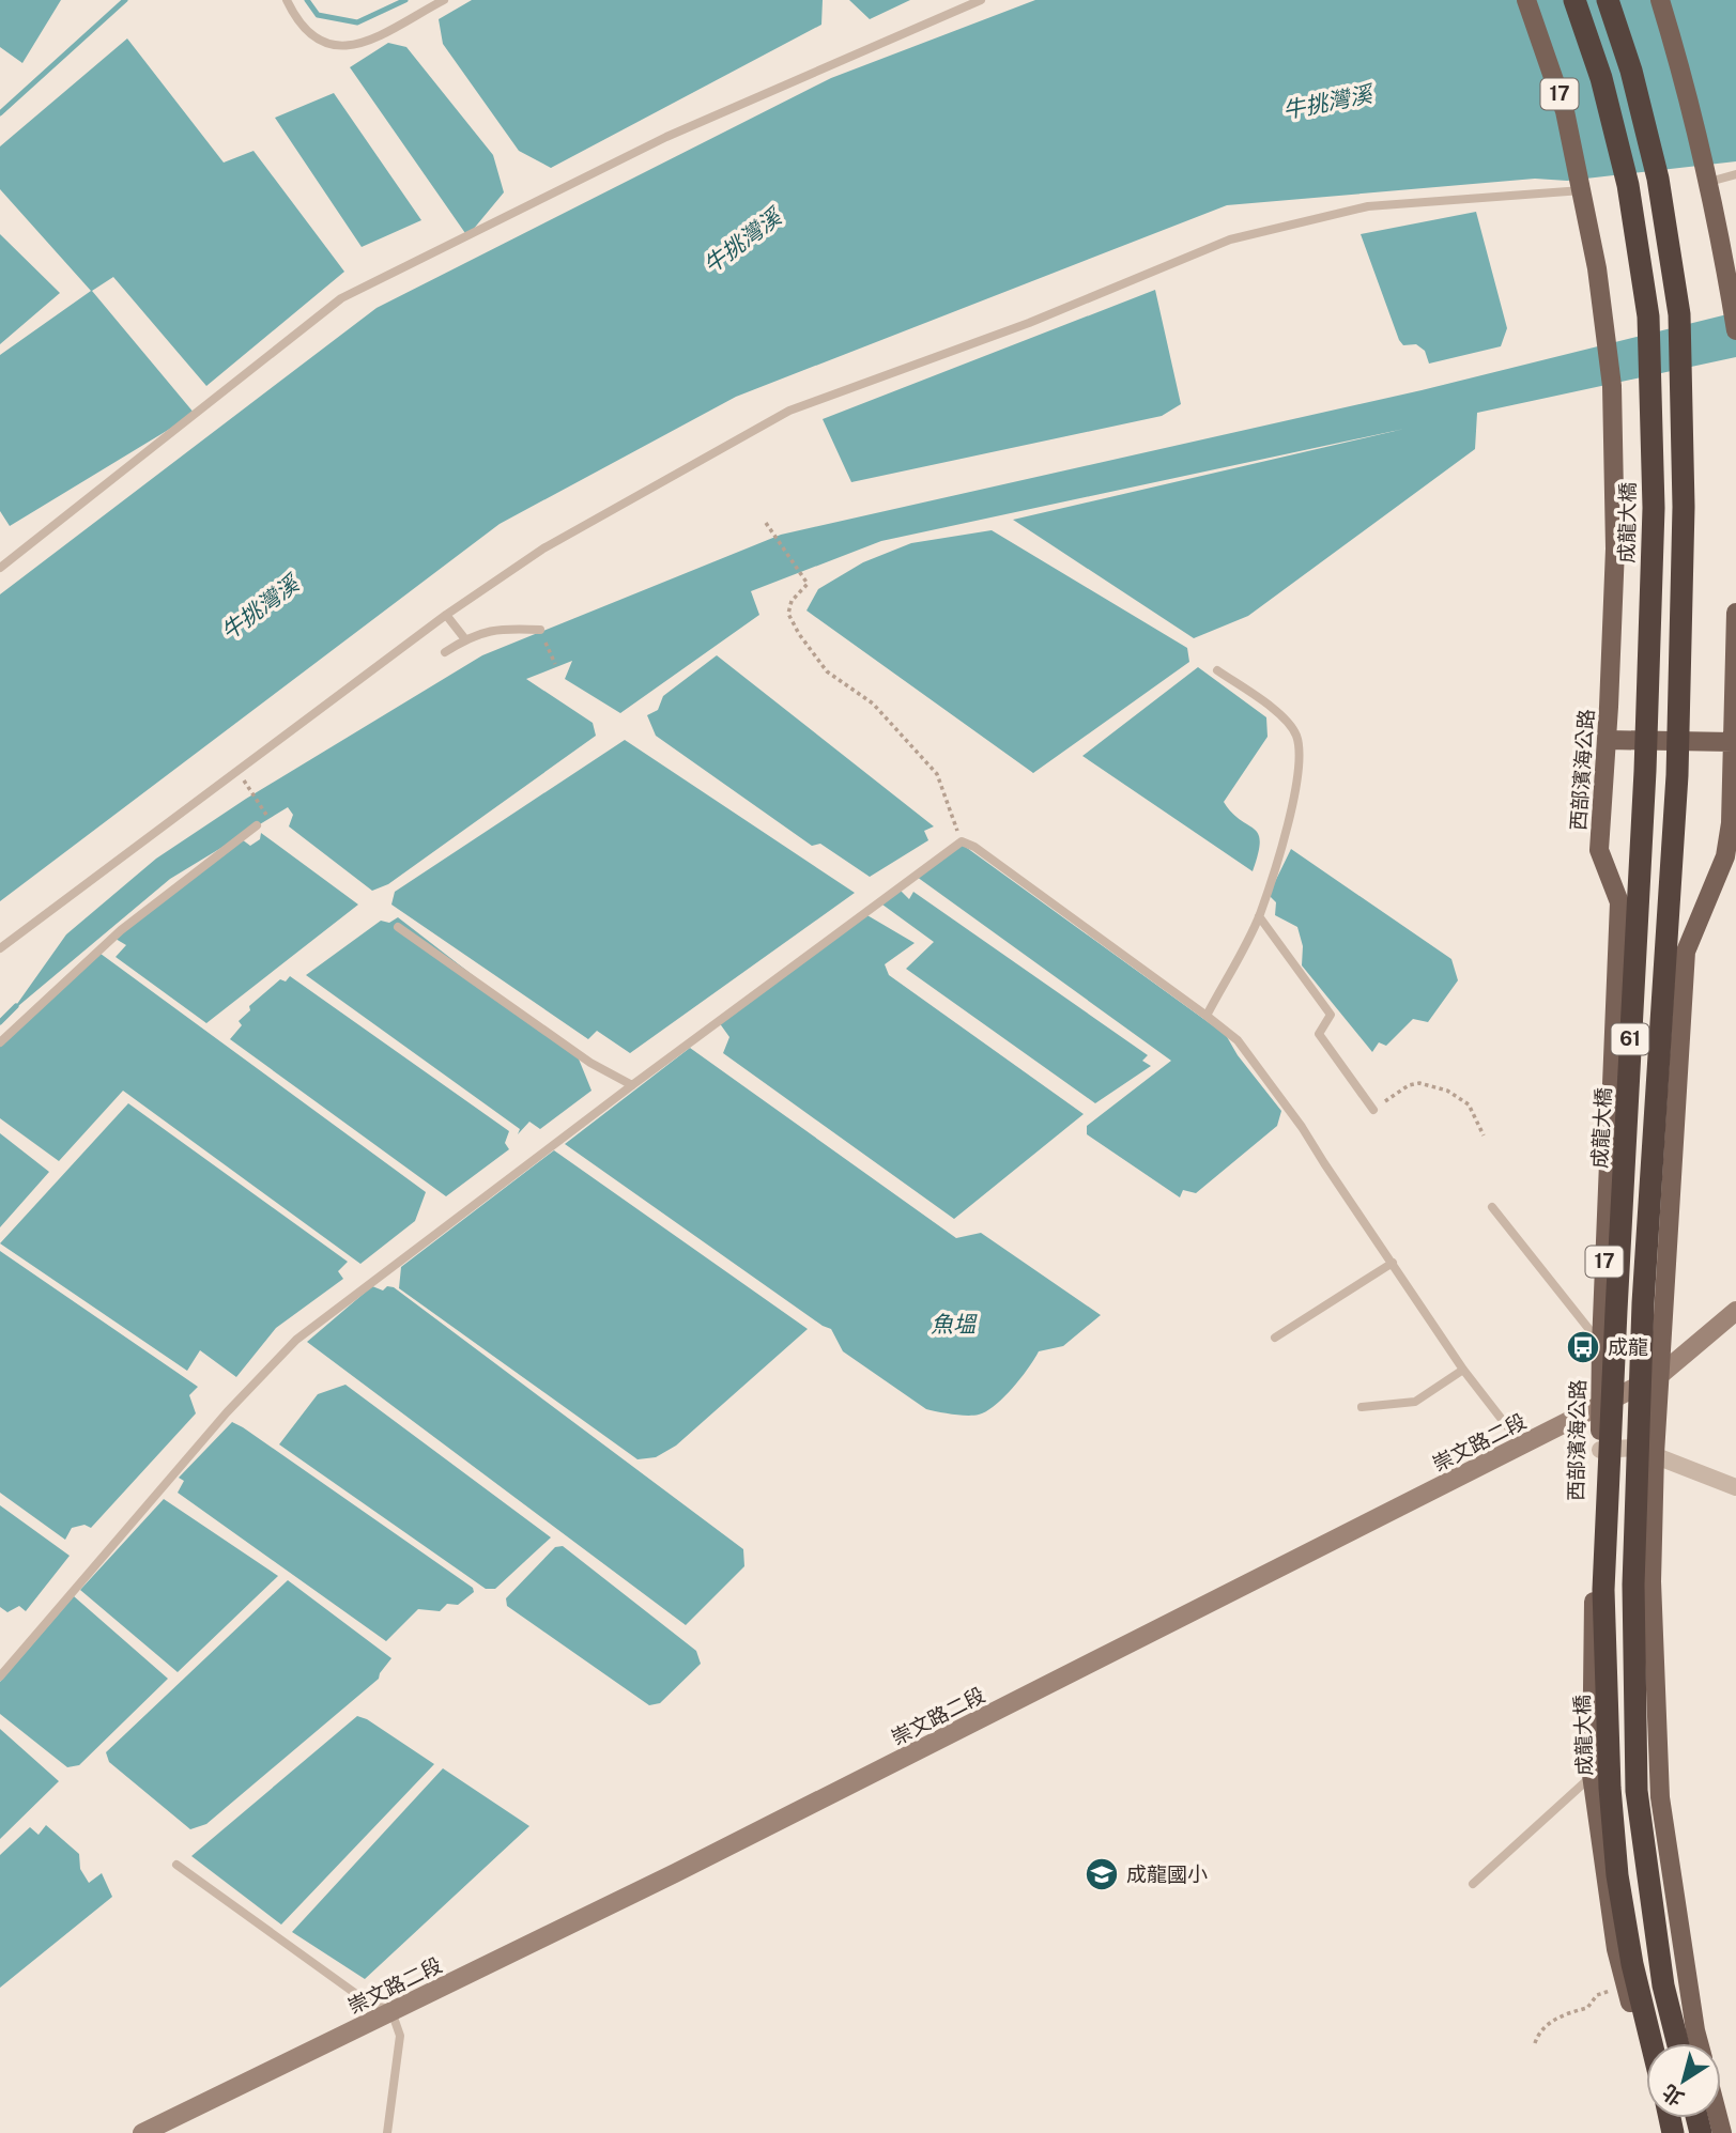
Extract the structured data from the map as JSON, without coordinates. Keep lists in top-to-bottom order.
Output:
{
  "streets": {
    "highway": ["成龍大橋", "61"],
    "main road": ["17", "西部濱海公路"],
    "street": ["崇文路二段"]
  },
  "crossings": [
    ["17", "西部濱海公路"],
    ["西部濱海公路", "崇文路二段"]
  ],
  "water": ["牛挑灣溪", "魚塭"],
  "places": {
    "bus stop": ["成龍"],
    "school or university": ["成龍國小"]
  },
  "north": "bottom left"
}
